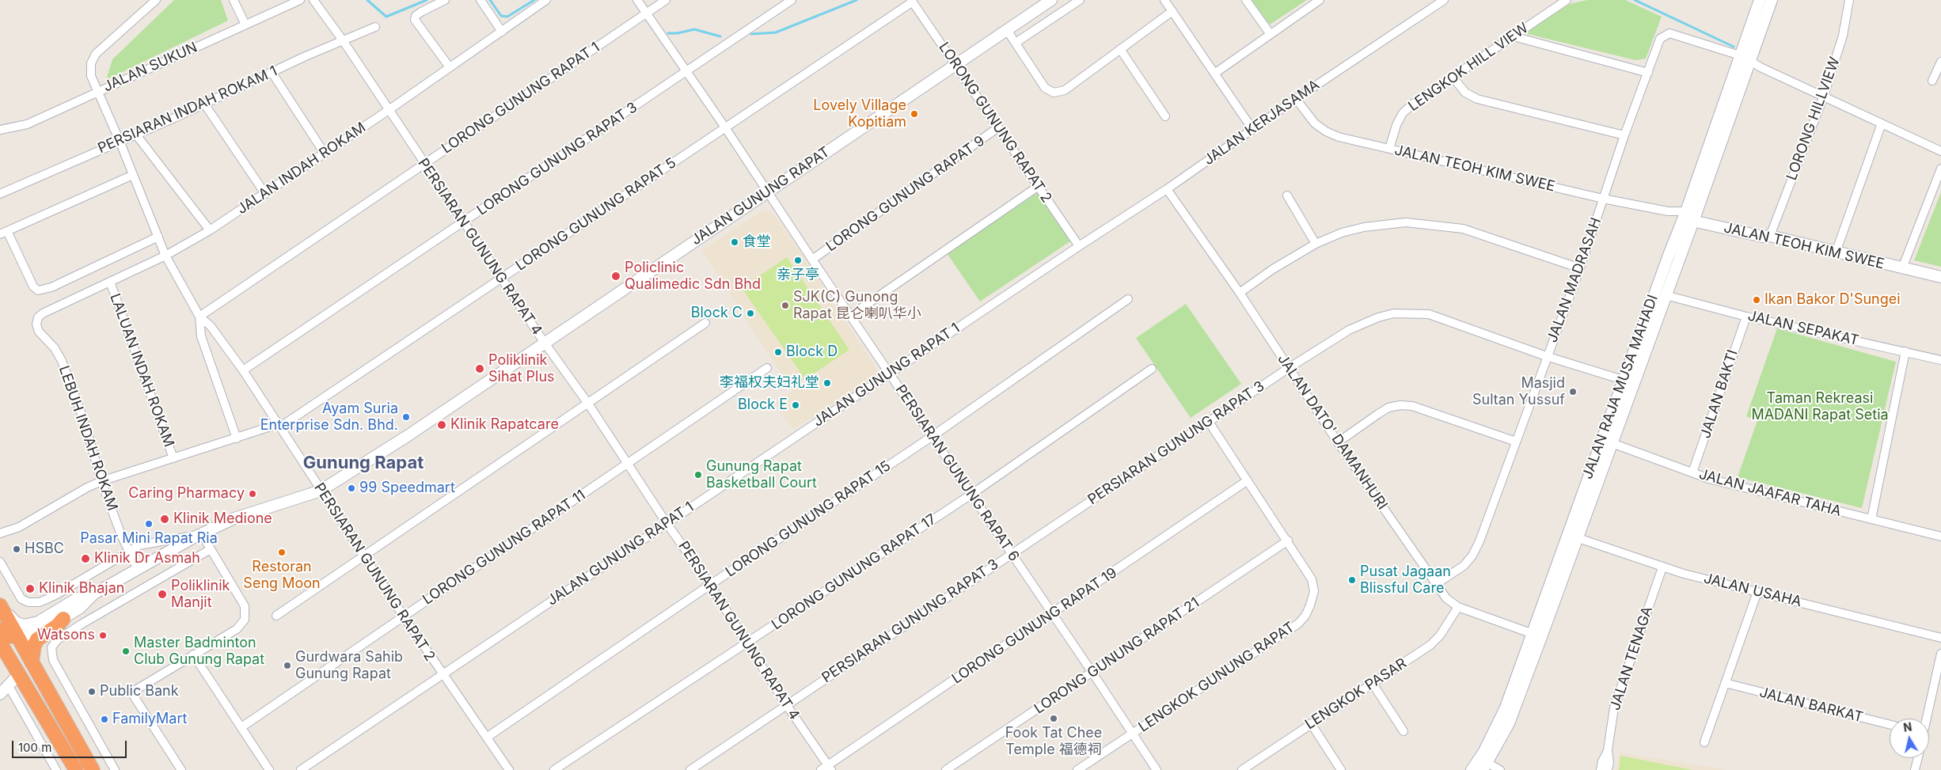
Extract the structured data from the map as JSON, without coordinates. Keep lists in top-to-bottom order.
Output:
{
  "streets": {
    "street": [
      "JALAN SUKUN",
      "LENGKOK HILL VIEW",
      "LORONG GUNUNG RAPAT 1",
      "PERSIARAN INDAH ROKAM 1",
      "LORONG HILLVIEW",
      "LORONG GUNUNG RAPAT 2",
      "JALAN KERJASAMA",
      "LORONG GUNUNG RAPAT 3",
      "JALAN INDAH ROKAM",
      "JALAN TEOH KIM SWEE",
      "LORONG GUNUNG RAPAT 9",
      "JALAN GUNUNG RAPAT",
      "LORONG GUNUNG RAPAT 5",
      "PERSIARAN GUNUNG RAPAT 4",
      "JALAN MADRASAH",
      "JALAN SEPAKAT",
      "LALUAN INDAH ROKAM",
      "JALAN GUNUNG RAPAT 1",
      "JALAN RAJA MUSA MAHADI",
      "JALAN BAKTI",
      "JALAN DATO' DAMANHURI",
      "LEBUH INDAH ROKAM",
      "PERSIARAN GUNUNG RAPAT 3",
      "PERSIARAN GUNUNG RAPAT 6",
      "JALAN JAAFAR TAHA",
      "LORONG GUNUNG RAPAT 15",
      "LORONG GUNUNG RAPAT 11",
      "PERSIARAN GUNUNG RAPAT 2",
      "LORONG GUNUNG RAPAT 17",
      "JALAN USAHA",
      "LORONG GUNUNG RAPAT 19",
      "LORONG GUNUNG RAPAT 21",
      "JALAN TENAGA",
      "LENGKOK GUNUNG RAPAT",
      "LENGKOK PASAR",
      "JALAN BARKAT"
    ]
  },
  "crossings": [
    ["JALAN SUKUN", "PERSIARAN GUNUNG RAPAT 2"],
    ["LENGKOK HILL VIEW", "JALAN TEOH KIM SWEE"],
    ["LORONG GUNUNG RAPAT 1", "PERSIARAN GUNUNG RAPAT 4"],
    ["LORONG GUNUNG RAPAT 1", "PERSIARAN GUNUNG RAPAT 6"],
    ["LORONG GUNUNG RAPAT 1", "PERSIARAN GUNUNG RAPAT 2"],
    ["PERSIARAN INDAH ROKAM 1", "PERSIARAN GUNUNG RAPAT 4"],
    ["PERSIARAN INDAH ROKAM 1", "PERSIARAN GUNUNG RAPAT 2"],
    ["LORONG HILLVIEW", "JALAN TEOH KIM SWEE"],
    ["LORONG HILLVIEW", "JALAN MADRASAH"],
    ["LORONG GUNUNG RAPAT 2", "JALAN KERJASAMA"],
    ["LORONG GUNUNG RAPAT 2", "LORONG GUNUNG RAPAT 9"],
    ["LORONG GUNUNG RAPAT 2", "JALAN GUNUNG RAPAT"],
    ["LORONG GUNUNG RAPAT 2", "LORONG GUNUNG RAPAT 5"],
    ["LORONG GUNUNG RAPAT 2", "JALAN GUNUNG RAPAT 1"],
    ["JALAN KERJASAMA", "JALAN TEOH KIM SWEE"],
    ["JALAN KERJASAMA", "JALAN GUNUNG RAPAT 1"],
    ["JALAN KERJASAMA", "JALAN DATO' DAMANHURI"],
    ["LORONG GUNUNG RAPAT 3", "PERSIARAN GUNUNG RAPAT 4"],
    ["LORONG GUNUNG RAPAT 3", "PERSIARAN GUNUNG RAPAT 6"],
    ["LORONG GUNUNG RAPAT 3", "PERSIARAN GUNUNG RAPAT 2"],
    ["JALAN INDAH ROKAM", "PERSIARAN GUNUNG RAPAT 4"],
    ["JALAN INDAH ROKAM", "LALUAN INDAH ROKAM"],
    ["JALAN INDAH ROKAM", "LEBUH INDAH ROKAM"],
    ["JALAN INDAH ROKAM", "PERSIARAN GUNUNG RAPAT 2"],
    ["JALAN TEOH KIM SWEE", "JALAN MADRASAH"],
    ["JALAN TEOH KIM SWEE", "JALAN RAJA MUSA MAHADI"],
    ["LORONG GUNUNG RAPAT 9", "PERSIARAN GUNUNG RAPAT 6"],
    ["JALAN GUNUNG RAPAT", "PERSIARAN GUNUNG RAPAT 4"],
    ["JALAN GUNUNG RAPAT", "LEBUH INDAH ROKAM"],
    ["JALAN GUNUNG RAPAT", "PERSIARAN GUNUNG RAPAT 6"],
    ["JALAN GUNUNG RAPAT", "PERSIARAN GUNUNG RAPAT 2"],
    ["LORONG GUNUNG RAPAT 5", "PERSIARAN GUNUNG RAPAT 4"],
    ["LORONG GUNUNG RAPAT 5", "PERSIARAN GUNUNG RAPAT 6"],
    ["LORONG GUNUNG RAPAT 5", "PERSIARAN GUNUNG RAPAT 2"],
    ["PERSIARAN GUNUNG RAPAT 4", "JALAN GUNUNG RAPAT 1"],
    ["PERSIARAN GUNUNG RAPAT 4", "PERSIARAN GUNUNG RAPAT 3"],
    ["PERSIARAN GUNUNG RAPAT 4", "LORONG GUNUNG RAPAT 15"],
    ["PERSIARAN GUNUNG RAPAT 4", "LORONG GUNUNG RAPAT 11"],
    ["PERSIARAN GUNUNG RAPAT 4", "LORONG GUNUNG RAPAT 17"],
    ["PERSIARAN GUNUNG RAPAT 4", "LORONG GUNUNG RAPAT 19"],
    ["JALAN MADRASAH", "JALAN RAJA MUSA MAHADI"],
    ["JALAN MADRASAH", "JALAN DATO' DAMANHURI"],
    ["JALAN MADRASAH", "PERSIARAN GUNUNG RAPAT 3"],
    ["JALAN SEPAKAT", "JALAN RAJA MUSA MAHADI"],
    ["JALAN SEPAKAT", "JALAN BAKTI"],
    ["JALAN GUNUNG RAPAT 1", "PERSIARAN GUNUNG RAPAT 6"],
    ["JALAN GUNUNG RAPAT 1", "PERSIARAN GUNUNG RAPAT 2"],
    ["JALAN RAJA MUSA MAHADI", "JALAN DATO' DAMANHURI"],
    ["JALAN RAJA MUSA MAHADI", "PERSIARAN GUNUNG RAPAT 3"],
    ["JALAN RAJA MUSA MAHADI", "JALAN JAAFAR TAHA"],
    ["JALAN RAJA MUSA MAHADI", "JALAN USAHA"],
    ["JALAN BAKTI", "JALAN JAAFAR TAHA"],
    ["JALAN DATO' DAMANHURI", "PERSIARAN GUNUNG RAPAT 3"],
    ["JALAN DATO' DAMANHURI", "LENGKOK PASAR"],
    ["PERSIARAN GUNUNG RAPAT 3", "PERSIARAN GUNUNG RAPAT 6"],
    ["PERSIARAN GUNUNG RAPAT 3", "LENGKOK GUNUNG RAPAT"],
    ["PERSIARAN GUNUNG RAPAT 6", "LORONG GUNUNG RAPAT 15"],
    ["PERSIARAN GUNUNG RAPAT 6", "LORONG GUNUNG RAPAT 17"],
    ["PERSIARAN GUNUNG RAPAT 6", "LORONG GUNUNG RAPAT 19"],
    ["PERSIARAN GUNUNG RAPAT 6", "LORONG GUNUNG RAPAT 21"],
    ["PERSIARAN GUNUNG RAPAT 6", "LENGKOK GUNUNG RAPAT"],
    ["LORONG GUNUNG RAPAT 15", "PERSIARAN GUNUNG RAPAT 2"],
    ["LORONG GUNUNG RAPAT 11", "PERSIARAN GUNUNG RAPAT 2"],
    ["JALAN USAHA", "JALAN TENAGA"],
    ["LORONG GUNUNG RAPAT 19", "LENGKOK GUNUNG RAPAT"],
    ["LORONG GUNUNG RAPAT 21", "LENGKOK GUNUNG RAPAT"]
  ],
  "districts": ["Gunung Rapat"],
  "parks": ["Taman Rekreasi MADANI Rapat Setia"],
  "places": [
    "Lovely Village Kopitiam",
    "食堂",
    "亲子亭",
    "Policlinic Qualimedic Sdn Bhd",
    "Ikan Bakor D'Sungei",
    "SJK(C) Gunong Rapat 昆仑喇叭华小",
    "Block C",
    "Block D",
    "Poliklinik Sihat Plus",
    "李福权夫妇礼堂",
    "Masjid Sultan Yussuf",
    "Block E",
    "Ayam Suria Enterprise Sdn. Bhd.",
    "Klinik Rapatcare",
    "Gunung Rapat Basketball Court",
    "99 Speedmart",
    "Caring Pharmacy",
    "Klinik Medione",
    "Pasar Mini Rapat Ria",
    "HSBC",
    "Restoran Seng Moon",
    "Klinik Dr Asmah",
    "Pusat Jagaan Blissful Care",
    "Klinik Bhajan",
    "Poliklinik Manjit",
    "Watsons",
    "Master Badminton Club Gunung Rapat",
    "Gurdwara Sahib Gunung Rapat",
    "Public Bank",
    "Fook Tat Chee Temple 福德祠",
    "FamilyMart"
  ],
  "scale_bar": "100 m",
  "north": "top"
}
